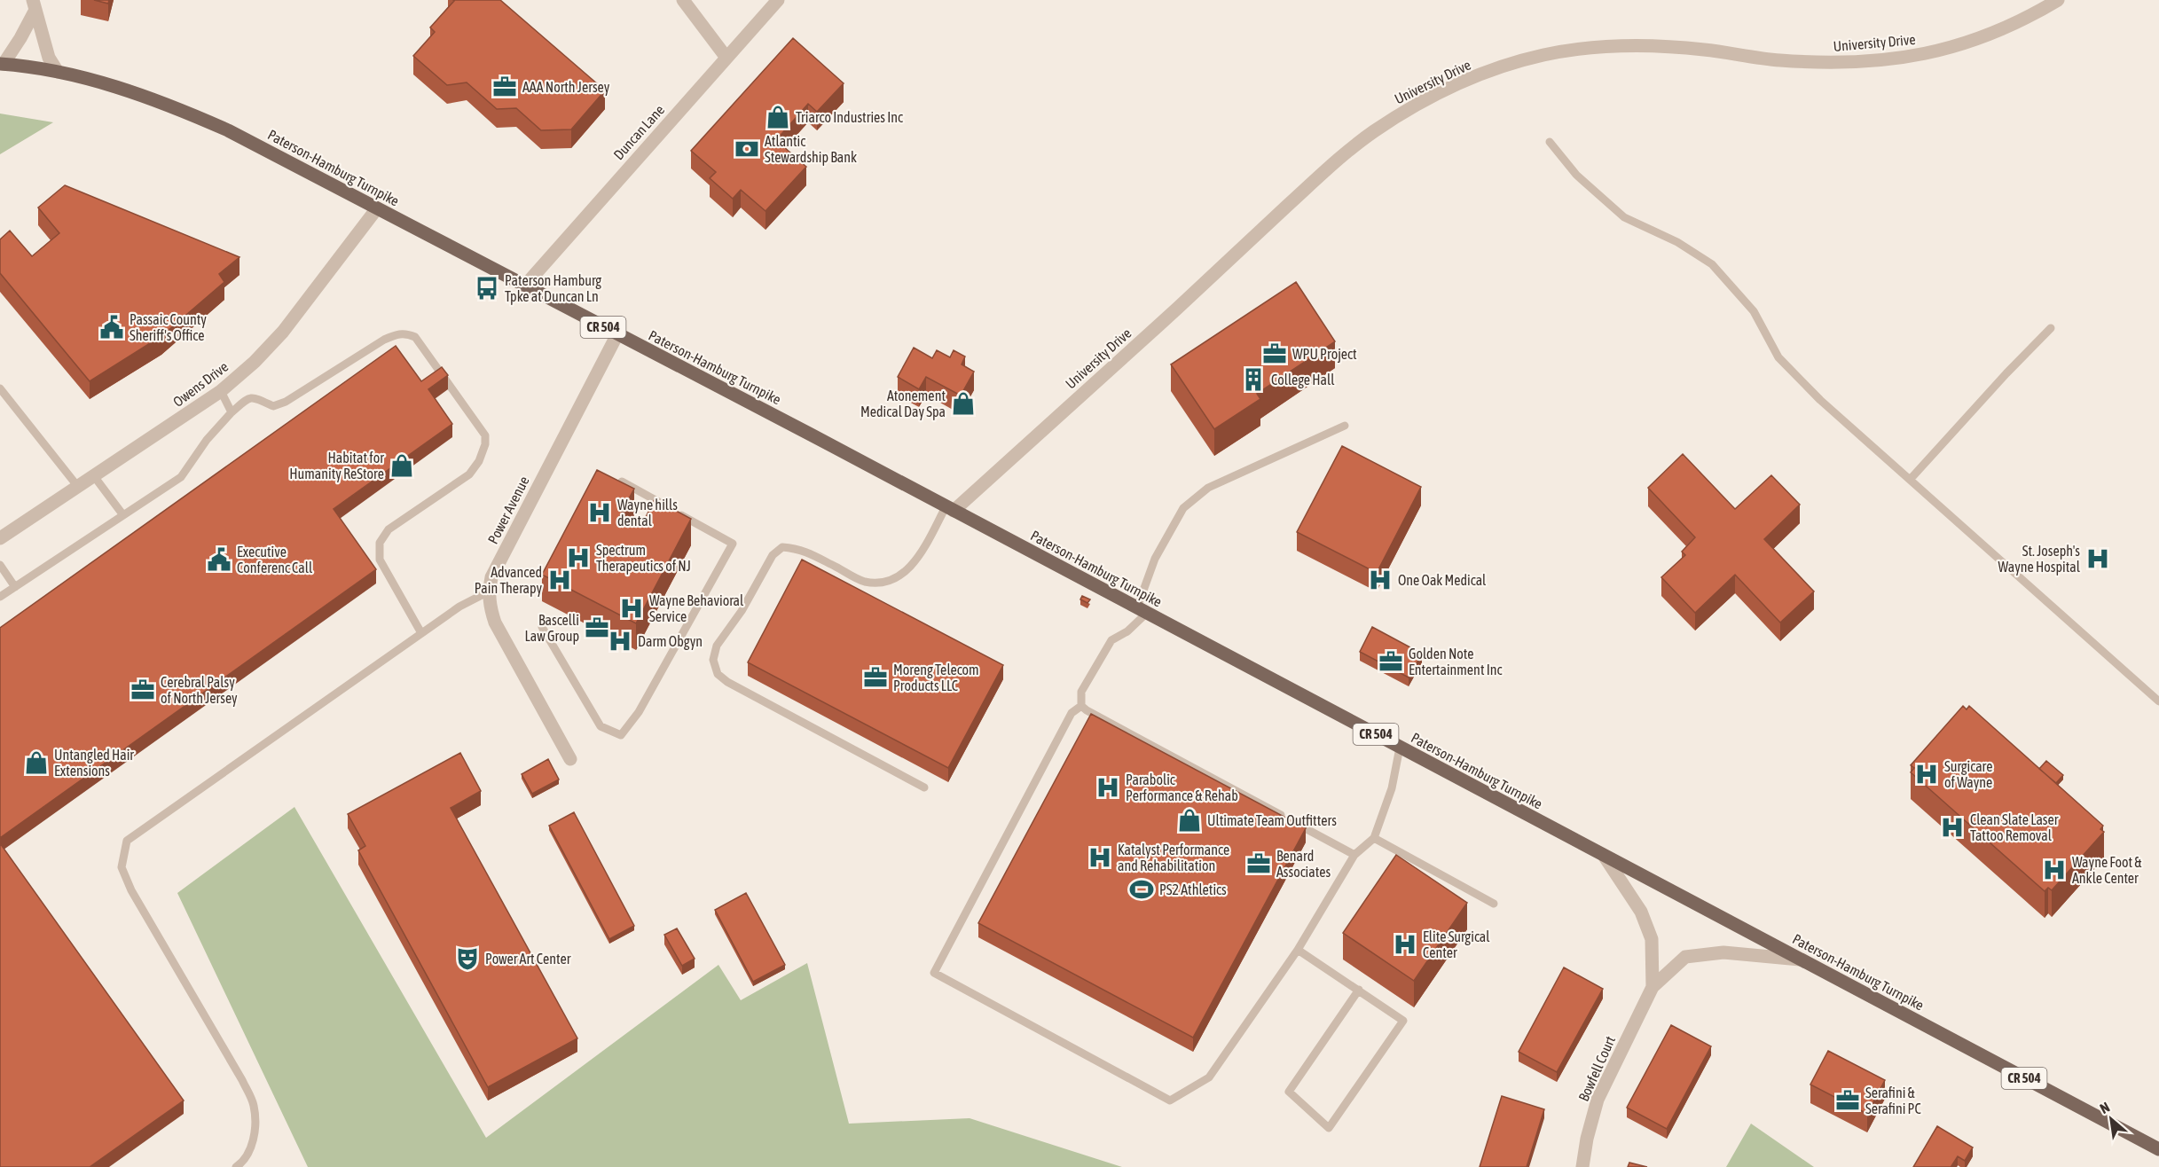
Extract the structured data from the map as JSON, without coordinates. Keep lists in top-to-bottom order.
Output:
{
  "streets": {
    "main road": ["Paterson-Hamburg Turnpike", "CR 504"],
    "street": [
      "University Drive",
      "Duncan Lane",
      "Owens Drive",
      "Power Avenue",
      "Bowfell Court"
    ]
  },
  "crossings": [
    ["University Drive", "Paterson-Hamburg Turnpike"],
    ["Duncan Lane", "Paterson-Hamburg Turnpike"],
    ["Paterson-Hamburg Turnpike", "Owens Drive"],
    ["Paterson-Hamburg Turnpike", "Power Avenue"],
    ["Paterson-Hamburg Turnpike", "Bowfell Court"]
  ],
  "places": {
    "office": [
      "AAA North Jersey",
      "WPU Project",
      "Bascelli Law Group",
      "Golden Note Entertainment Inc",
      "Moreng Telecom Products LLC",
      "Cerebral Palsy of North Jersey",
      "Benard Associates",
      "Serafini & Serafini PC"
    ],
    "shop": [
      "Triarco Industries Inc",
      "Atonement Medical Day Spa",
      "Habitat for Humanity ReStore",
      "Untangled Hair Extensions",
      "Ultimate Team Outfitters"
    ],
    "bank": ["Atlantic Stewardship Bank"],
    "bus stop": ["Paterson Hamburg Tpke at Duncan Ln"],
    "public building": ["Passaic County Sheriff's Office", "Executive Conferenc Call"],
    "building": ["College Hall"],
    "hospital": [
      "Wayne hills dental",
      "Spectrum Therapeutics of NJ",
      "St. Joseph's Wayne Hospital",
      "Advanced Pain Therapy",
      "One Oak Medical",
      "Wayne Behavioral Service",
      "Darm Obgyn",
      "Surgicare of Wayne",
      "Parabolic Performance & Rehab",
      "Clean Slate Laser Tattoo Removal",
      "Katalyst Performance and Rehabilitation",
      "Wayne Foot & Ankle Center",
      "Elite Surgical Center"
    ],
    "sports": ["PS2 Athletics"],
    "theatre": ["Power Art Center"]
  },
  "north": "top left"
}
